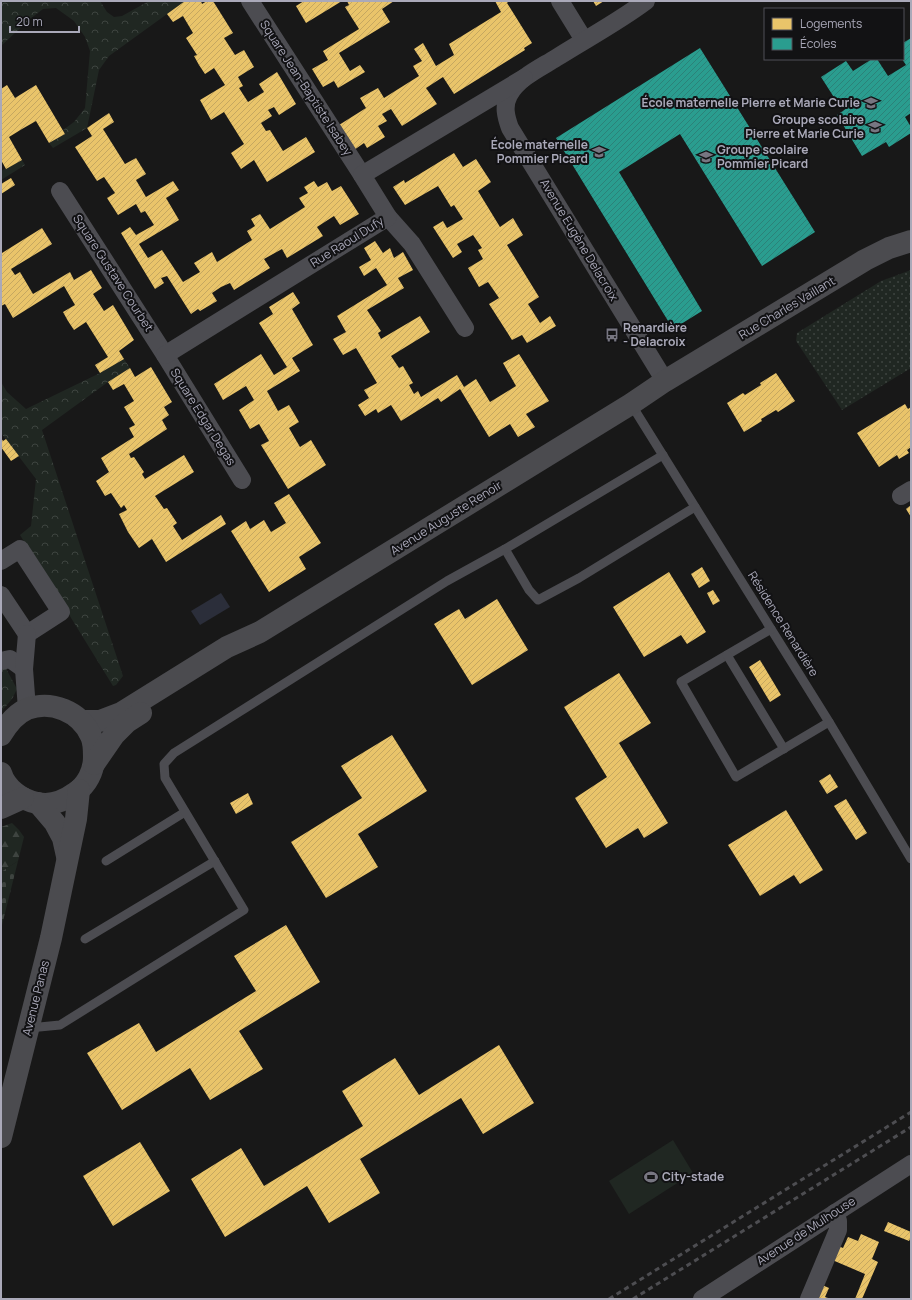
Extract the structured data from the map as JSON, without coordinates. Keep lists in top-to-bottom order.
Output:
{
  "streets": {
    "main road": ["Rue Charles Vaillant", "Avenue Auguste Renoir", "Avenue Panas"],
    "street": [
      "Square Jean-Baptiste Isabey",
      "Avenue Eugène Delacroix",
      "Rue Raoul Dufy",
      "Square Gustave Courbet",
      "Square Edgar Degas",
      "Avenue de Mulhouse"
    ],
    "lane": ["Résidence Renardière"]
  },
  "crossings": [
    ["Square Jean-Baptiste Isabey", "Rue Raoul Dufy"],
    ["Avenue Eugène Delacroix", "Rue Charles Vaillant"],
    ["Rue Raoul Dufy", "Square Gustave Courbet"],
    ["Rue Raoul Dufy", "Square Edgar Degas"],
    ["Square Gustave Courbet", "Square Edgar Degas"],
    ["Rue Charles Vaillant", "Avenue Auguste Renoir"],
    ["Rue Charles Vaillant", "Résidence Renardière"],
    ["Avenue Auguste Renoir", "Résidence Renardière"],
    ["Avenue Auguste Renoir", "Avenue Panas"]
  ],
  "places": {
    "school or university": [
      "École maternelle Pierre et Marie Curie",
      "Groupe scolaire Pierre et Marie Curie",
      "École maternelle Pommier Picard",
      "Groupe scolaire Pommier Picard"
    ],
    "bus stop": ["Renardière - Delacroix"],
    "sports": ["City-stade"]
  },
  "legend": ["Logements", "Écoles"],
  "scale_bar": "20 m"
}
